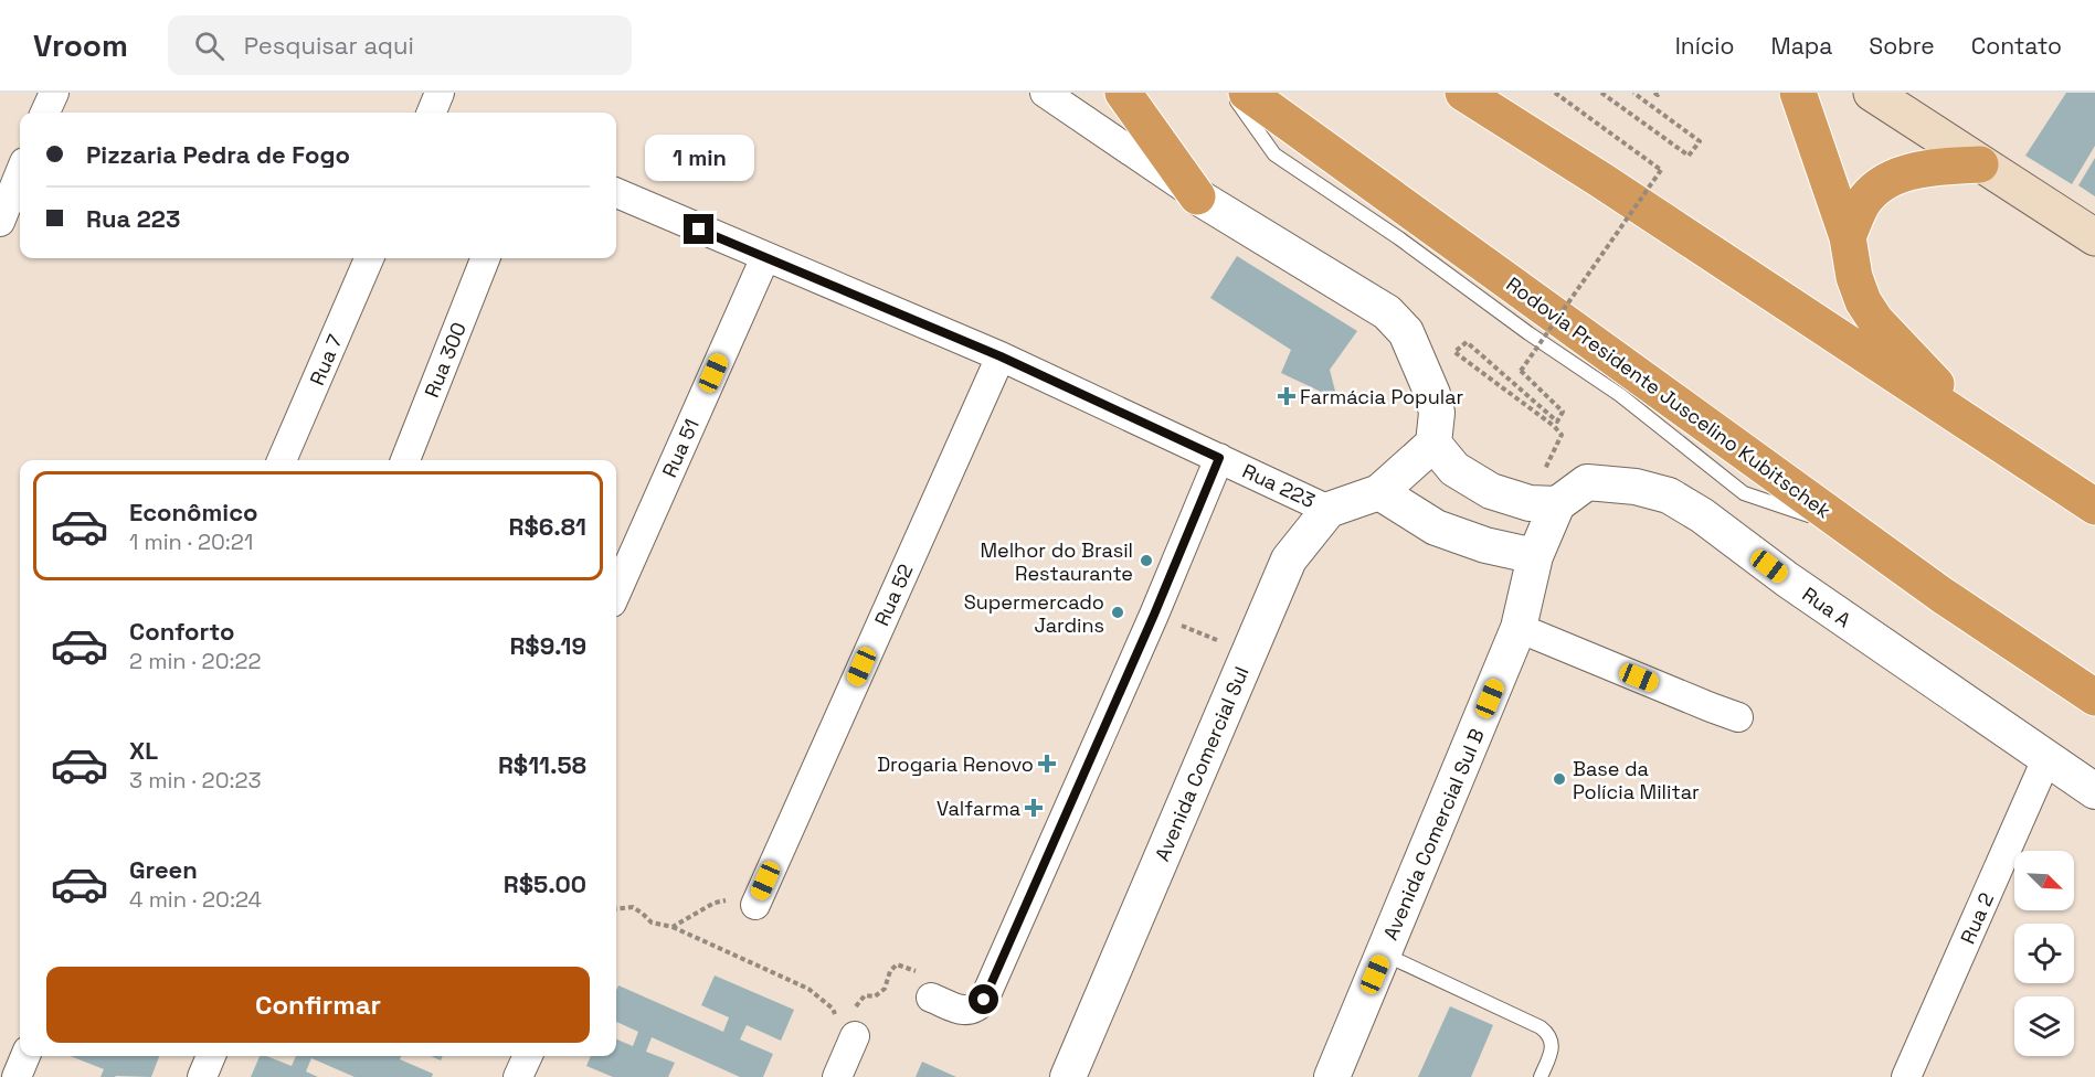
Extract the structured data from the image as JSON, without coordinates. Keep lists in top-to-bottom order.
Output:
{
  "streets": {
    "highway": ["Rodovia Presidente Juscelino Kubitschek"],
    "street": [
      "Rua 7",
      "Rua 300",
      "Rua 51",
      "Rua 223",
      "Rua 52",
      "Rua A",
      "Avenida Comercial Sul",
      "Avenida Comercial Sul B",
      "Rua 2"
    ]
  },
  "crossings": [
    ["Rua 51", "Rua 223"],
    ["Rua 223", "Rua 52"],
    ["Rua 223", "Avenida Comercial Sul"],
    ["Rua A", "Rua 2"]
  ],
  "places": {
    "health": ["Farmácia Popular", "Drogaria Renovo", "Valfarma"],
    "other": ["Melhor do Brasil Restaurante", "Supermercado Jardins", "Base da Polícia Militar"]
  },
  "north": "bottom right",
  "page": {
    "header": "Vroom",
    "search": "Pesquisar aqui",
    "nav": [
      "Início",
      "Mapa",
      "Sobre",
      "Contato"
    ],
    "banner": ["Pizzaria Pedra de Fogo", "Rua 223"],
    "bubble": "1 min",
    "list": [
      {
        "name": "Econômico",
        "note": "1 min · 20:21",
        "value": "R$6.81"
      },
      {
        "name": "Conforto",
        "note": "2 min · 20:22",
        "value": "R$9.19"
      },
      {
        "name": "XL",
        "note": "3 min · 20:23",
        "value": "R$11.58"
      },
      {
        "name": "Green",
        "note": "4 min · 20:24",
        "value": "R$5.00"
      }
    ],
    "buttons": "Confirmar"
  }
}
